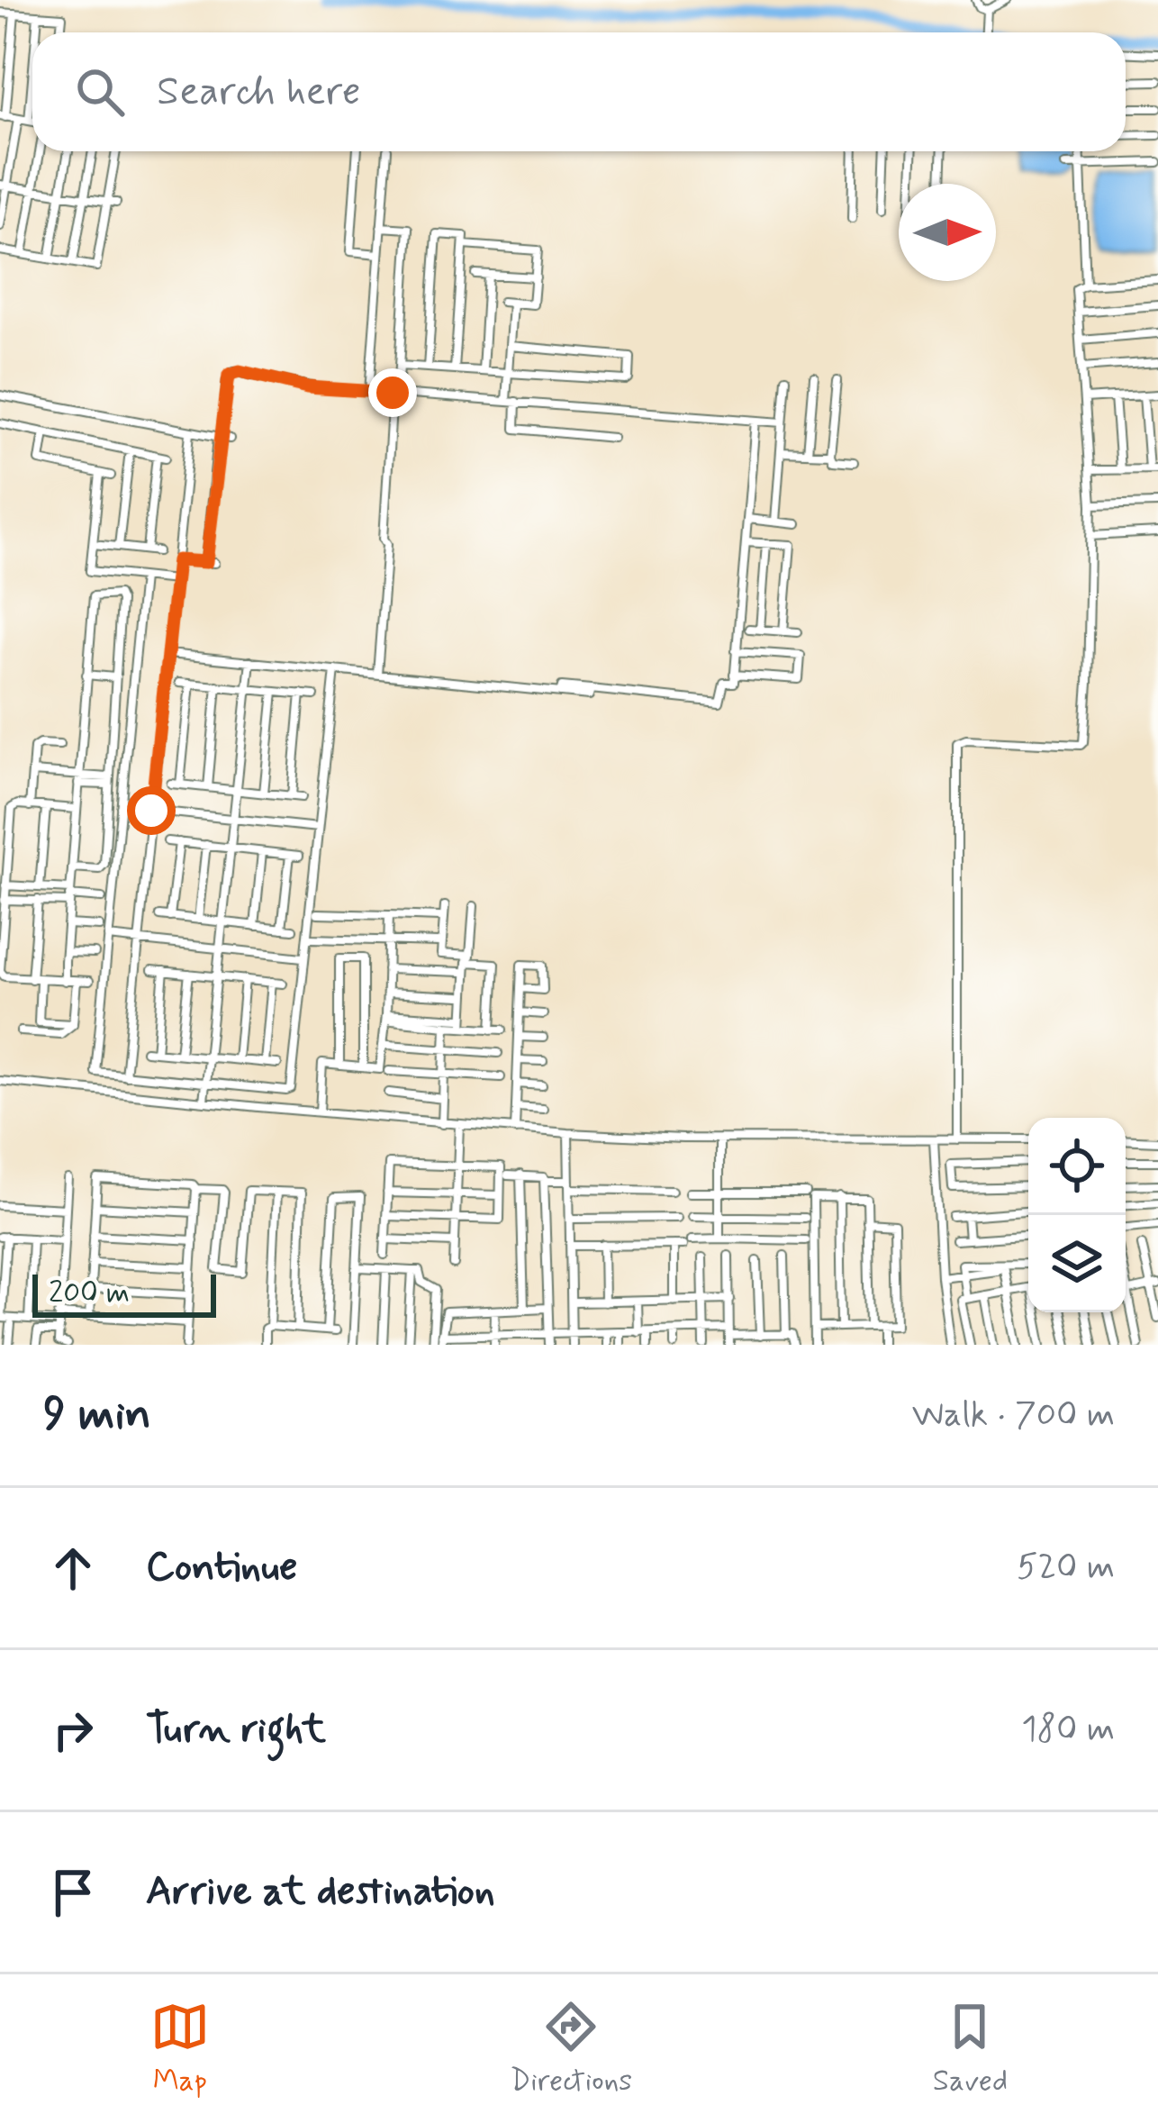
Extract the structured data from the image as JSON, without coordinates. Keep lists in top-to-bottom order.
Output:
{
  "scale_bar": "200 m",
  "north": "right",
  "page": {
    "search": "Search here",
    "scale": "200 m",
    "heading": ["9 min", "Walk · 700 m"],
    "list": [
      ["Continue", "520 m"],
      ["Turn right", "180 m"],
      "Arrive at destination"
    ],
    "nav": ["Map", "Directions", "Saved"]
  }
}
